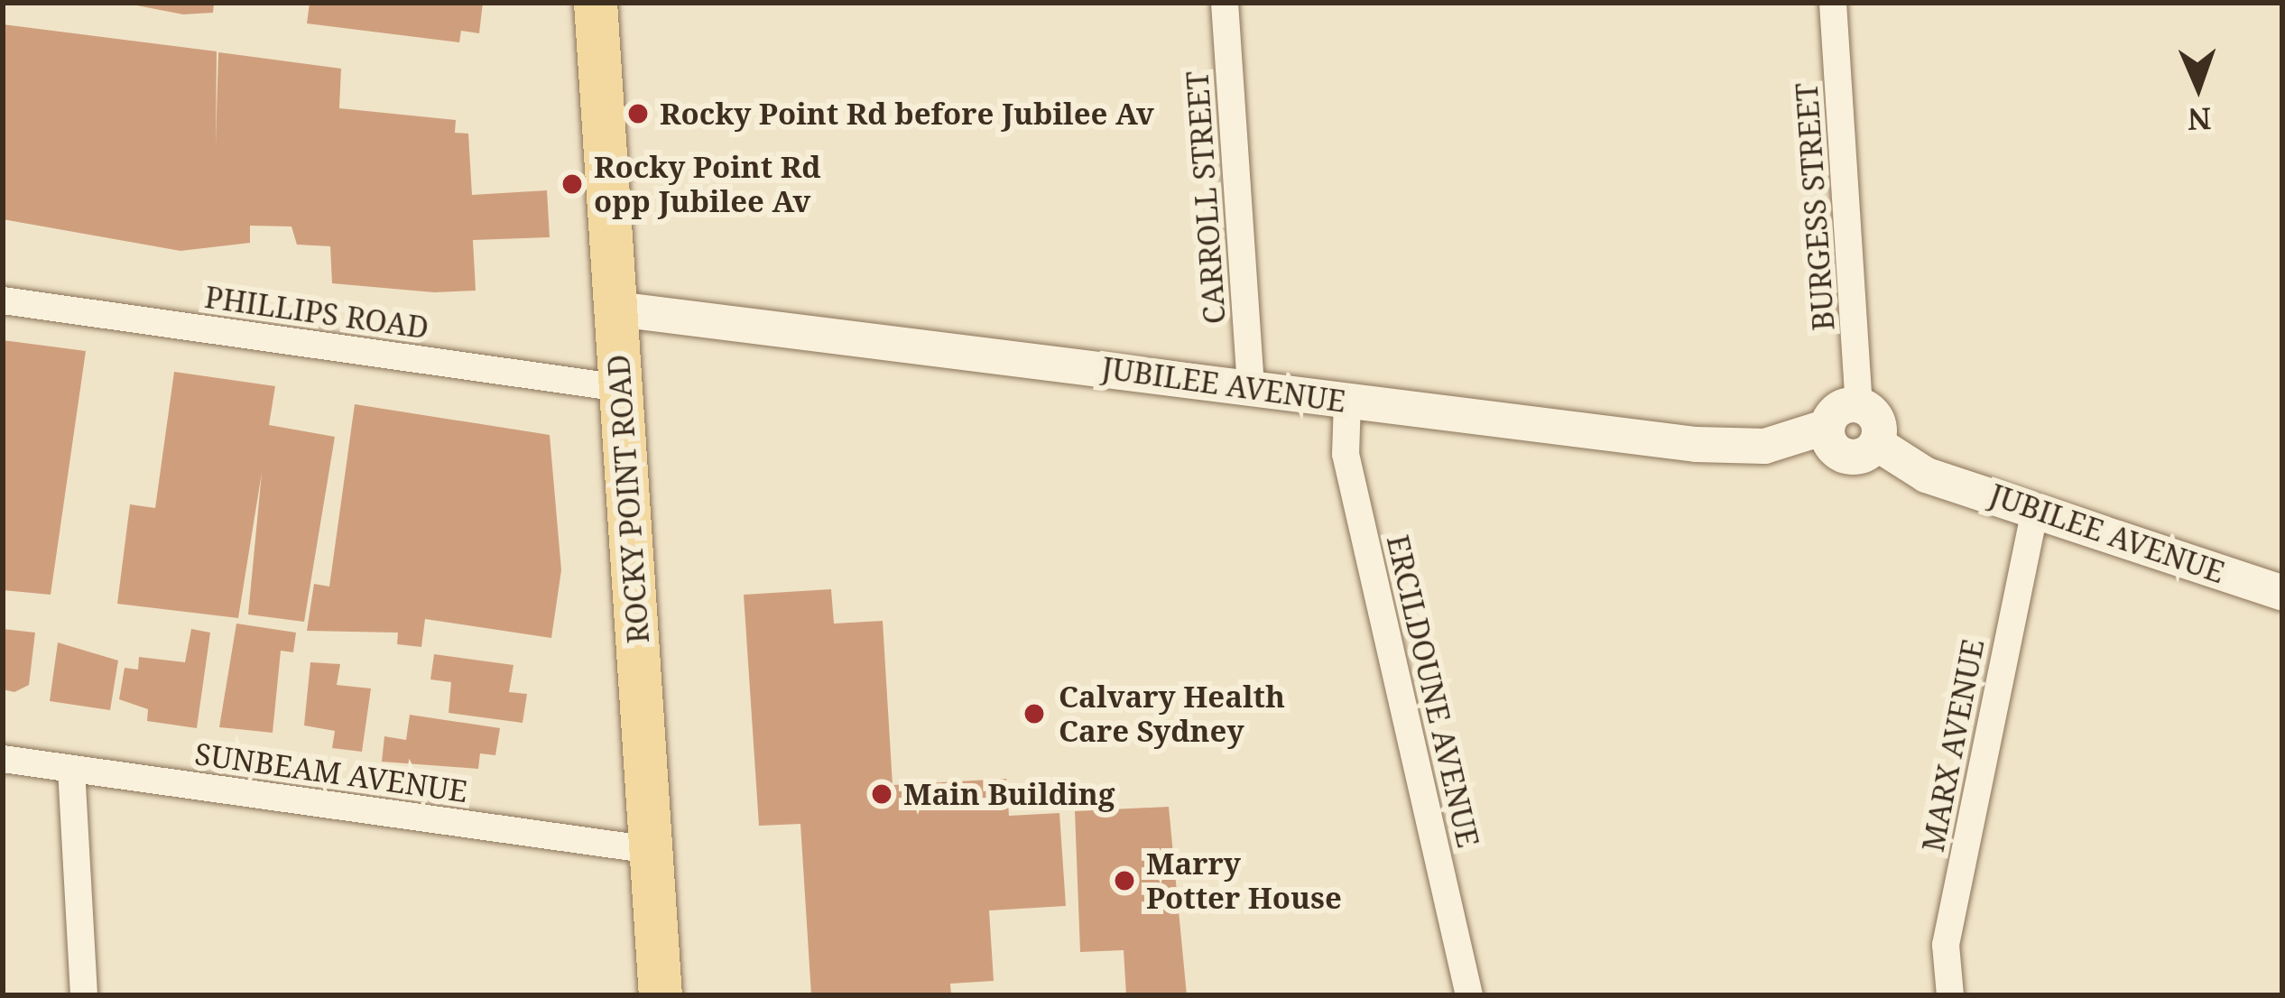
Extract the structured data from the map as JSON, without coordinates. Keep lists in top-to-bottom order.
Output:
{
  "streets": {
    "main road": ["ROCKY POINT ROAD"],
    "street": [
      "CARROLL STREET",
      "BURGESS STREET",
      "PHILLIPS ROAD",
      "JUBILEE AVENUE",
      "ERCILDOUNE AVENUE",
      "MARX AVENUE",
      "SUNBEAM AVENUE"
    ]
  },
  "crossings": [
    ["CARROLL STREET", "JUBILEE AVENUE"],
    ["BURGESS STREET", "JUBILEE AVENUE"],
    ["PHILLIPS ROAD", "ROCKY POINT ROAD"],
    ["JUBILEE AVENUE", "ROCKY POINT ROAD"],
    ["JUBILEE AVENUE", "ERCILDOUNE AVENUE"],
    ["JUBILEE AVENUE", "MARX AVENUE"],
    ["ROCKY POINT ROAD", "SUNBEAM AVENUE"]
  ],
  "places": [
    "Rocky Point Rd before Jubilee Av",
    "Rocky Point Rd opp Jubilee Av",
    "Calvary Health Care Sydney",
    "Main Building",
    "Marry Potter House"
  ],
  "north": "bottom"
}
